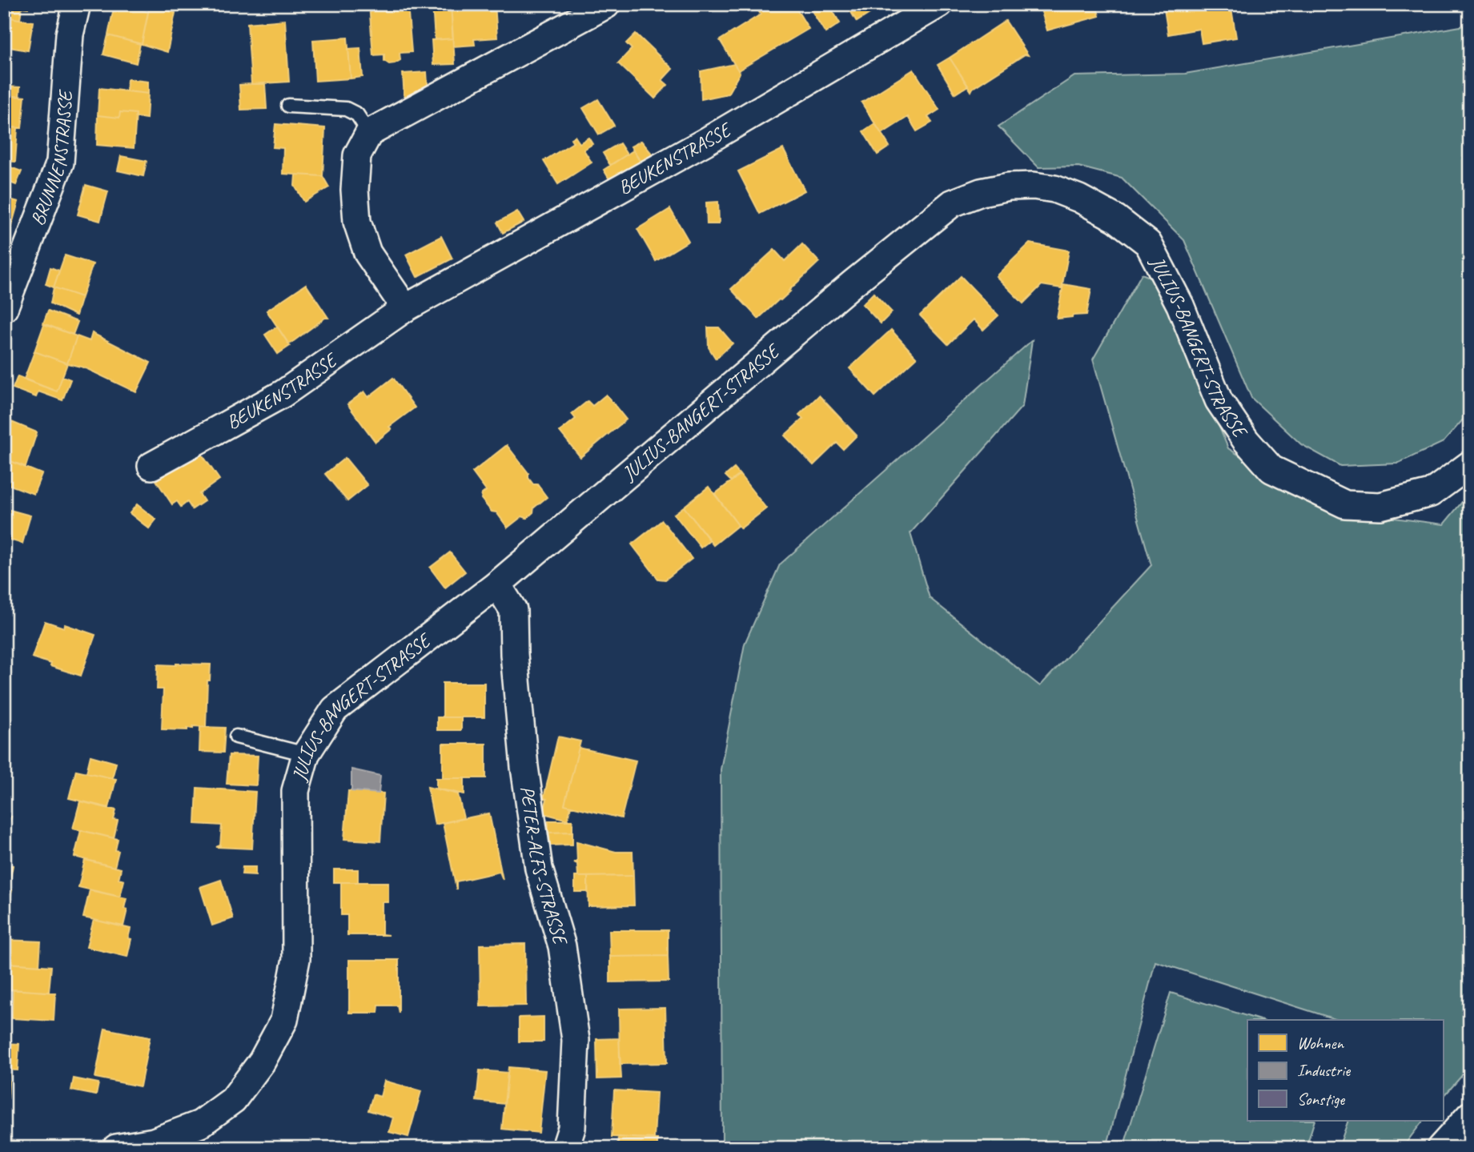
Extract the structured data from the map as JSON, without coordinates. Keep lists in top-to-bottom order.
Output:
{
  "streets": {
    "street": [
      "BRUNNENSTRASSE",
      "BEUKENSTRASSE",
      "JULIUS-BANGERT-STRASSE",
      "PETER-ALFS-STRASSE"
    ]
  },
  "crossings": [
    ["JULIUS-BANGERT-STRASSE", "PETER-ALFS-STRASSE"]
  ],
  "legend": ["Wohnen", "Industrie", "Sonstige"]
}
